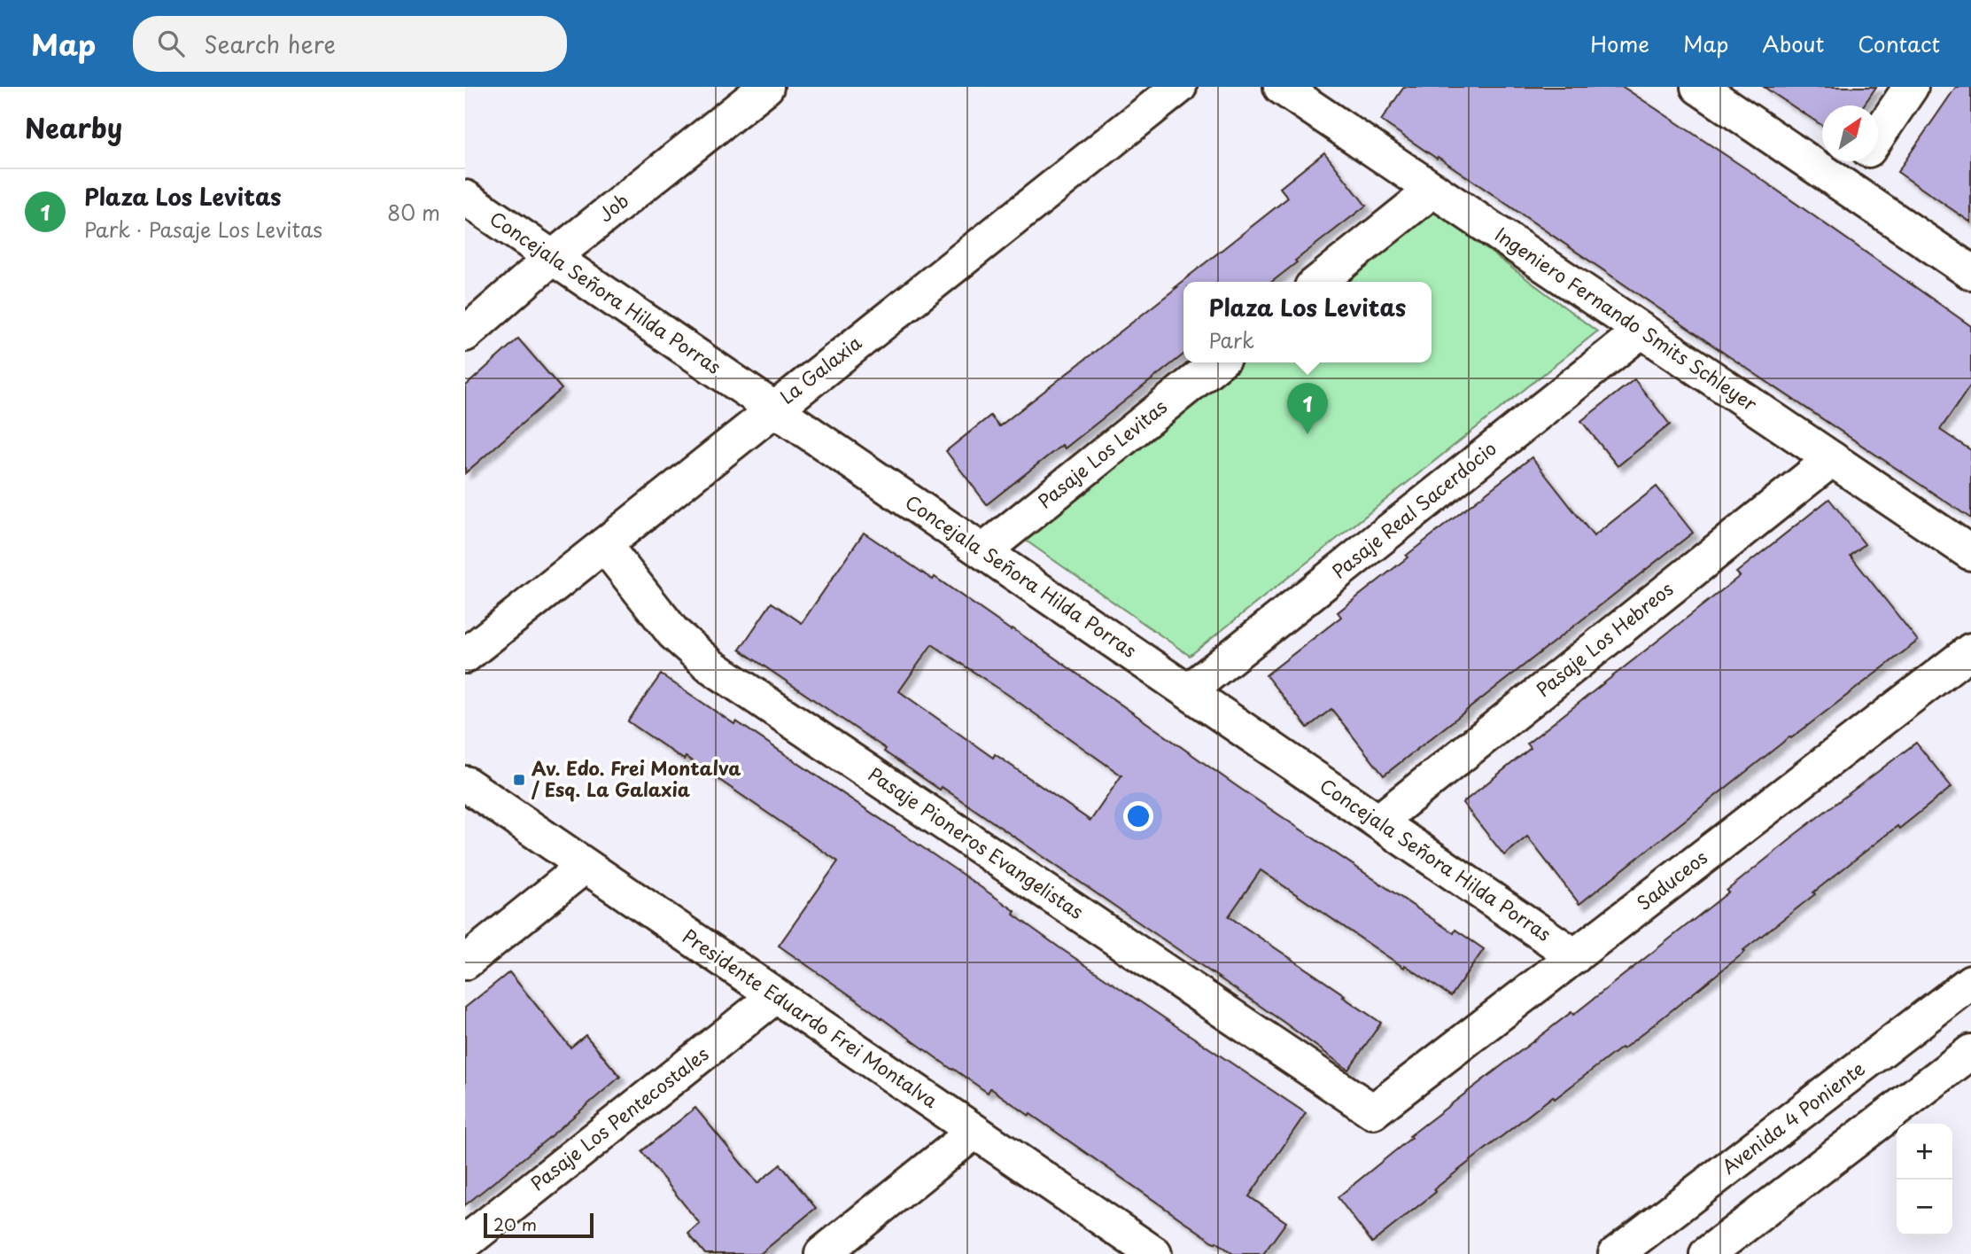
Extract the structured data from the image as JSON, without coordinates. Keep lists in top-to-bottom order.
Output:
{
  "streets": {
    "street": [
      "Job",
      "Concejala Señora Hilda Porras",
      "Ingeniero Fernando Smits Schleyer",
      "La Galaxia",
      "Pasaje Los Levitas",
      "Pasaje Real Sacerdocio",
      "Pasaje Los Hebreos",
      "Pasaje Pioneros Evangelistas",
      "Saduceos",
      "Presidente Eduardo Frei Montalva",
      "Avenida 4 Poniente",
      "Pasaje Los Pentecostales"
    ]
  },
  "crossings": [
    ["Job", "Concejala Señora Hilda Porras"],
    ["Concejala Señora Hilda Porras", "La Galaxia"],
    ["Concejala Señora Hilda Porras", "Pasaje Los Levitas"],
    ["Concejala Señora Hilda Porras", "Pasaje Real Sacerdocio"],
    ["Concejala Señora Hilda Porras", "Pasaje Los Hebreos"],
    ["Concejala Señora Hilda Porras", "Saduceos"],
    ["Ingeniero Fernando Smits Schleyer", "Pasaje Real Sacerdocio"],
    ["Ingeniero Fernando Smits Schleyer", "Pasaje Los Hebreos"],
    ["La Galaxia", "Pasaje Pioneros Evangelistas"],
    ["Pasaje Pioneros Evangelistas", "Saduceos"],
    ["Presidente Eduardo Frei Montalva", "Pasaje Los Pentecostales"]
  ],
  "places": {
    "transit": ["Av. Edo. Frei Montalva / Esq. La Galaxia"]
  },
  "scale_bar": "20 m",
  "north": "top right",
  "page": {
    "header": "Map",
    "search": "Search here",
    "nav": [
      "Home",
      "Map",
      "About",
      "Contact"
    ],
    "heading": "Nearby",
    "list": [
      {
        "mark": "1",
        "name": "Plaza Los Levitas",
        "note": "Park · Pasaje Los Levitas",
        "value": "80 m"
      }
    ],
    "popup": ["Plaza Los Levitas", "Park"],
    "pins": "1",
    "map_buttons": ["+", "−"],
    "scale": "20 m"
  }
}
